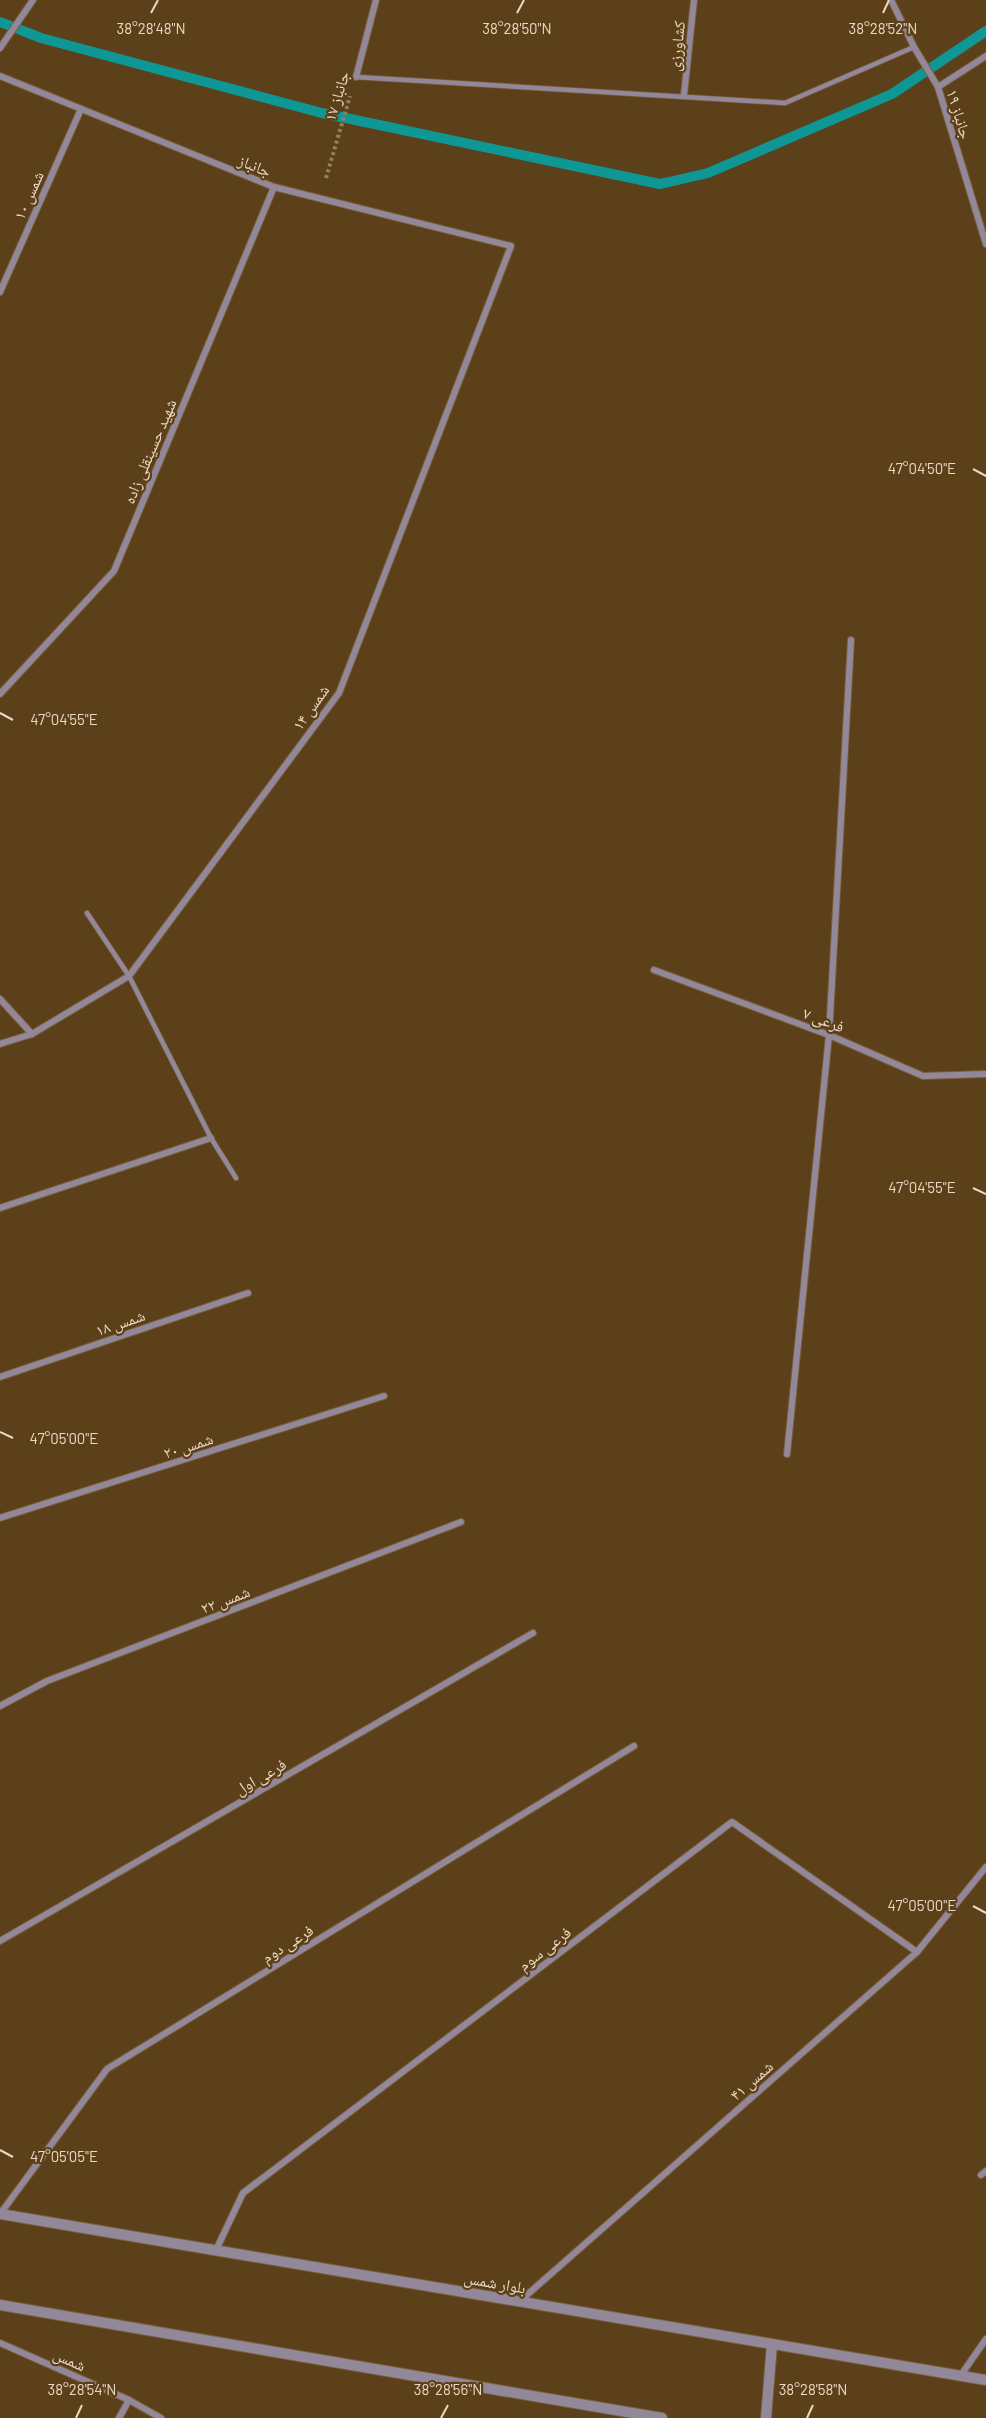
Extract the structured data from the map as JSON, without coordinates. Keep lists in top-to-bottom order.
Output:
{
  "streets": {
    "street": [
      "کشاورزی",
      "جانباز ۱۷",
      "جانباز ۱۹",
      "جانباز",
      "شمس ۱۰",
      "شهید حسینقلی زاده",
      "شمس ۱۴",
      "فرعی ۷",
      "شمس ۱۸",
      "شمس ۲۰",
      "شمس ۲۲",
      "فرعی اول",
      "فرعی دوم",
      "فرعی سوم",
      "شمس ۴۱",
      "بلوار شمس",
      "شمس"
    ]
  },
  "crossings": [
    ["جانباز ۱۷", "جانباز"],
    ["جانباز", "شمس ۱۰"],
    ["جانباز", "شهید حسینقلی زاده"],
    ["جانباز", "شمس ۱۴"],
    ["فرعی دوم", "بلوار شمس"],
    ["فرعی سوم", "شمس ۴۱"],
    ["فرعی سوم", "بلوار شمس"],
    ["شمس ۴۱", "بلوار شمس"]
  ],
  "coordinates": [
    "38°28'48\"N",
    "38°28'50\"N",
    "38°28'52\"N",
    "47°04'50\"E",
    "47°04'55\"E",
    "47°05'00\"E",
    "47°05'05\"E",
    "38°28'54\"N",
    "38°28'56\"N",
    "38°28'58\"N"
  ]
}
